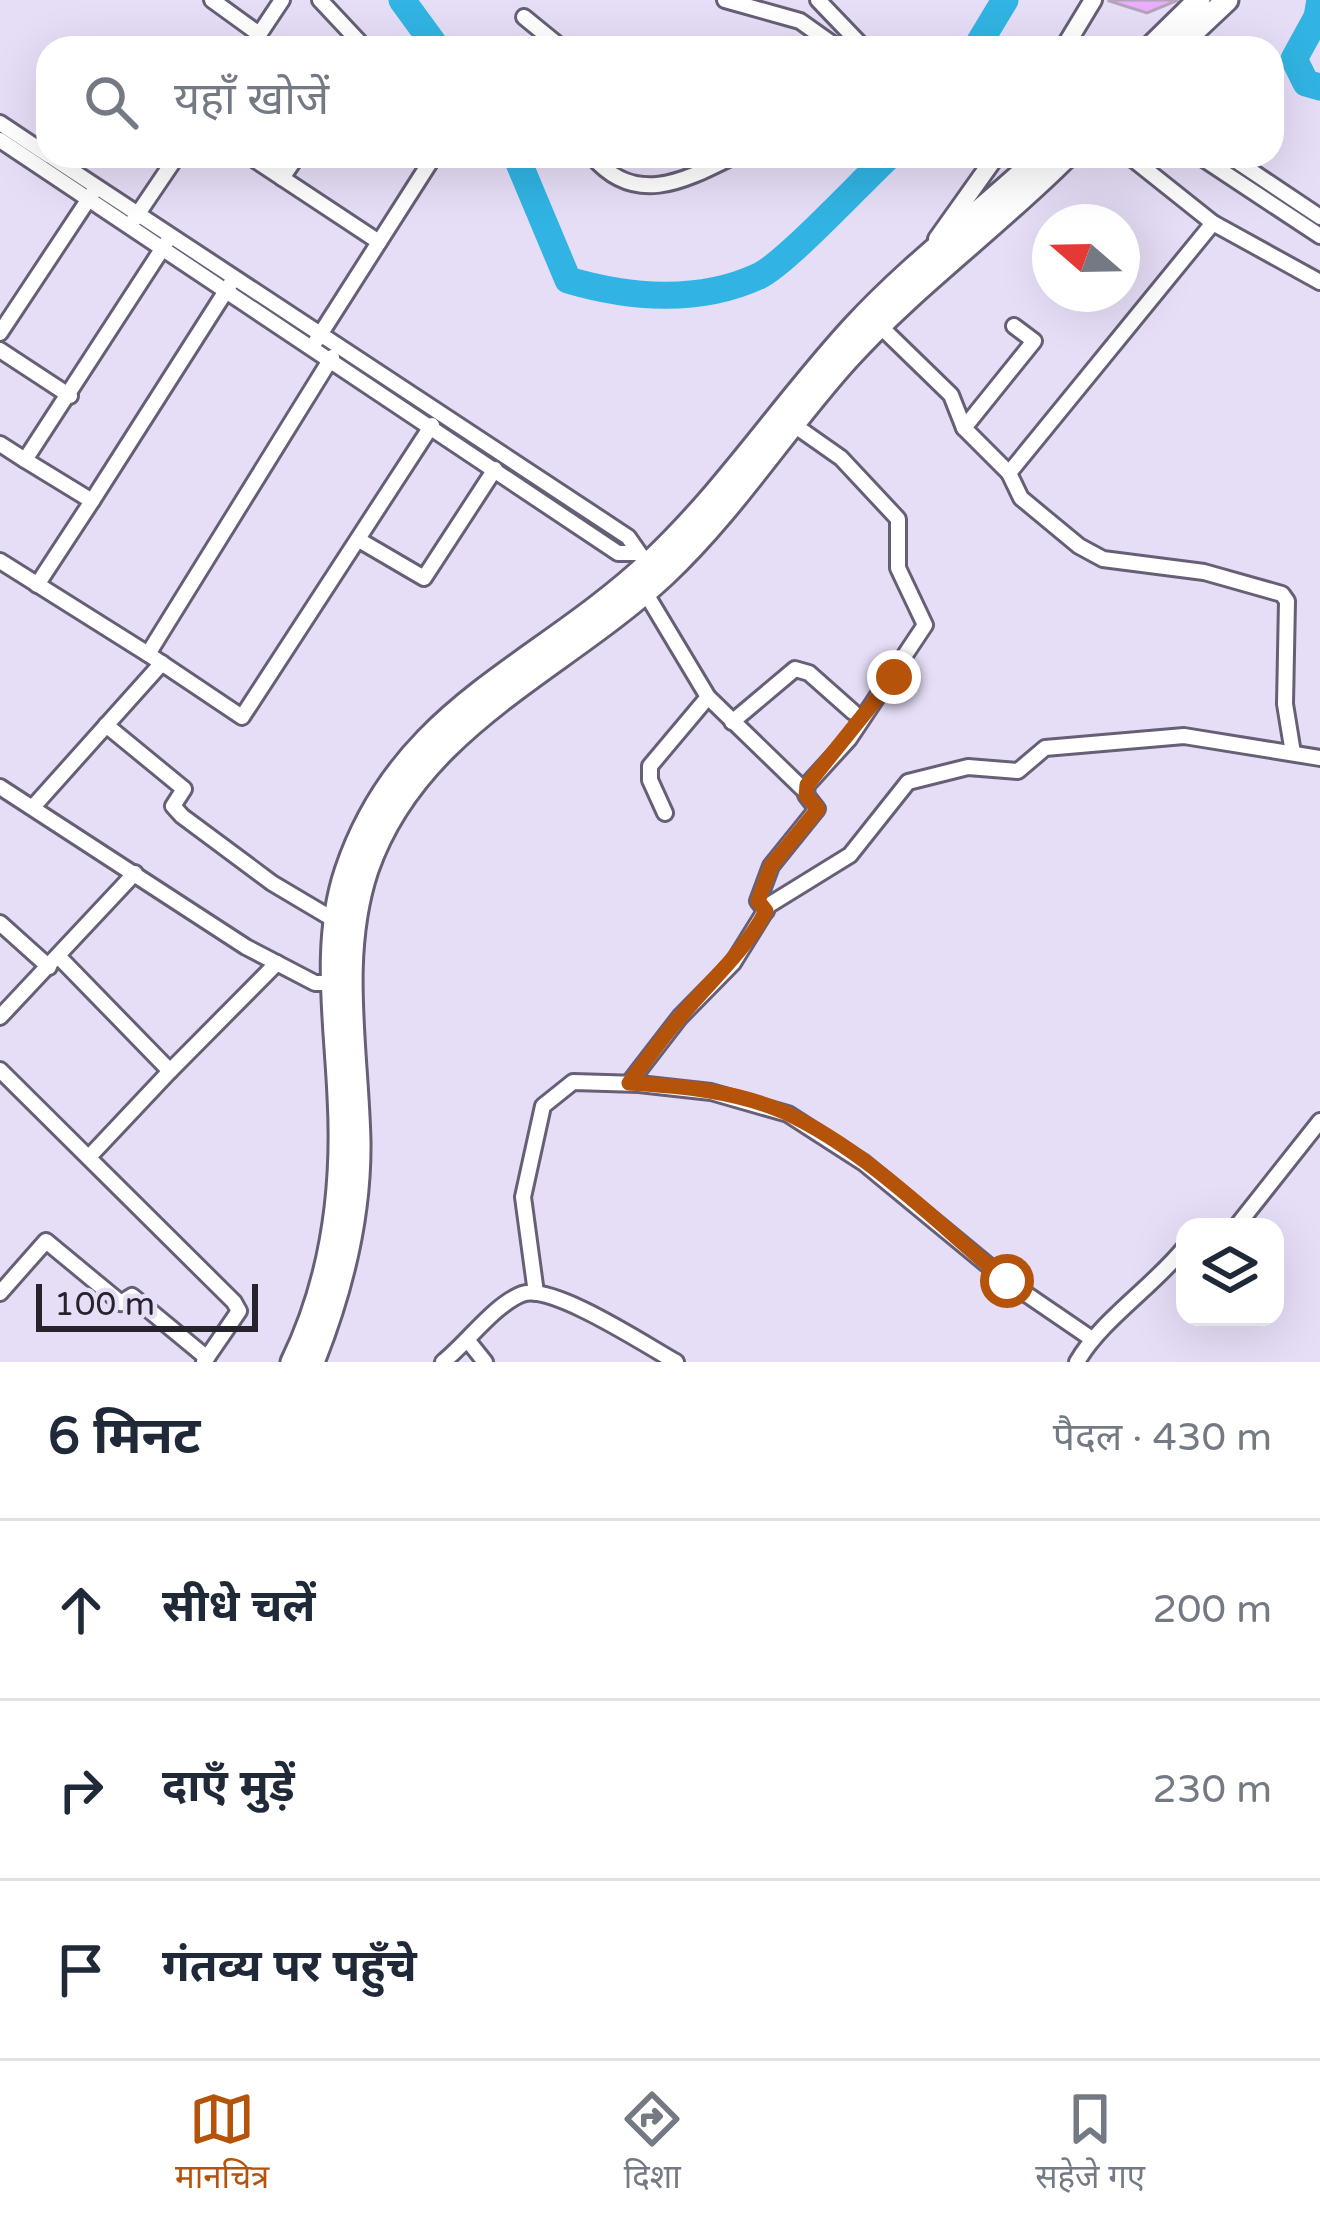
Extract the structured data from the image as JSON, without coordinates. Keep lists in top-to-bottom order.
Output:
{
  "scale_bar": "100 m",
  "north": "left",
  "page": {
    "search": "यहाँ खोजें",
    "scale": "100 m",
    "heading": ["6 मिनट", "पैदल · 430 m"],
    "list": [
      ["सीधे चलें", "200 m"],
      ["दाएँ मुड़ें", "230 m"],
      "गंतव्य पर पहुँचे"
    ],
    "nav": ["मानचित्र", "दिशा", "सहेजे गए"]
  }
}
